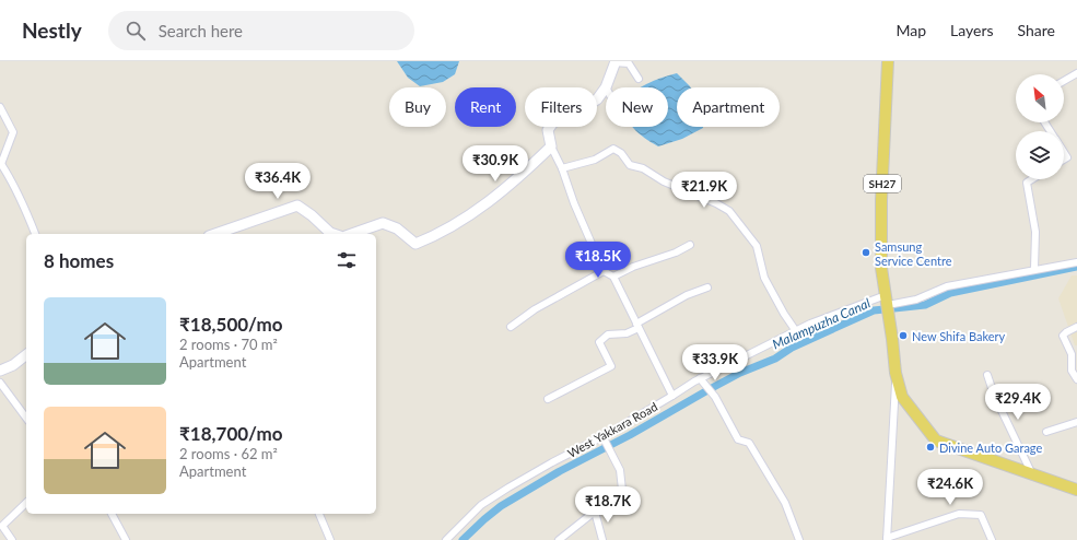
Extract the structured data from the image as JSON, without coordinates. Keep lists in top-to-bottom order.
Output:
{
  "streets": {
    "main road": ["SH27"],
    "street": ["West Yakkara Road"]
  },
  "crossings": [
    ["SH27", "West Yakkara Road"]
  ],
  "water": ["Malampuzha Canal"],
  "places": ["Samsung Service Centre", "New Shifa Bakery", "Divine Auto Garage"],
  "north": "top left",
  "page": {
    "header": "Nestly",
    "search": "Search here",
    "nav": ["Map", "Layers", "Share"],
    "chip": [
      "Buy",
      "Rent",
      "Filters",
      "New",
      "Apartment"
    ],
    "price": [
      "₹30.9K",
      "₹36.4K",
      "₹21.9K",
      "₹18.5K",
      "₹33.9K",
      "₹29.4K",
      "₹24.6K",
      "₹18.7K"
    ],
    "heading": "8 homes",
    "list": [
      {
        "name": "₹18,500/mo",
        "note": "2 rooms · 70 m² · Apartment"
      },
      {
        "name": "₹18,700/mo",
        "note": "2 rooms · 62 m² · Apartment"
      }
    ]
  }
}
